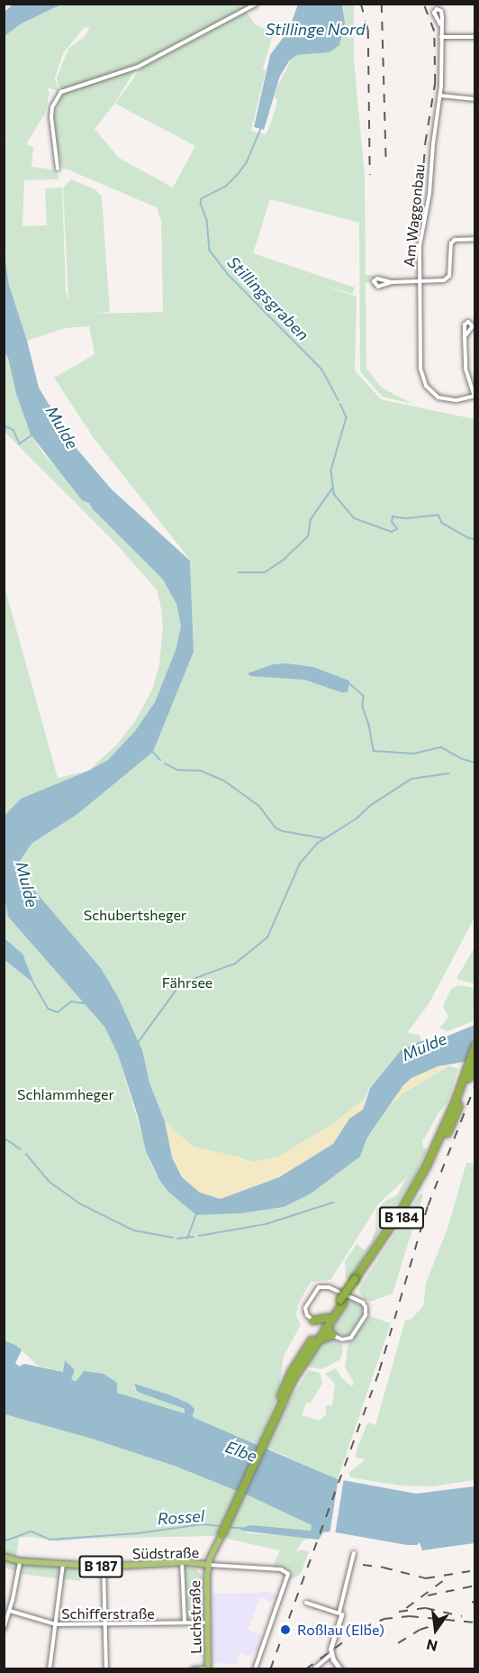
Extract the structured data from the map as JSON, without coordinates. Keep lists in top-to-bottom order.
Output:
{
  "streets": {
    "highway": ["B 184"],
    "main road": ["Südstraße", "B 187", "Luchstraße"],
    "street": ["Am Waggonbau", "Schifferstraße"]
  },
  "crossings": [
    ["B 184", "Südstraße"],
    ["B 184", "Luchstraße"],
    ["Südstraße", "Luchstraße"],
    ["Schifferstraße", "Luchstraße"]
  ],
  "water": [
    "Stillinge Nord",
    "Stillingsgraben",
    "Mulde",
    "Elbe",
    "Rossel"
  ],
  "parks": ["Schubertsheger", "Fährsee", "Schlammheger"],
  "places": ["Roßlau (Elbe)"],
  "north": "bottom"
}
